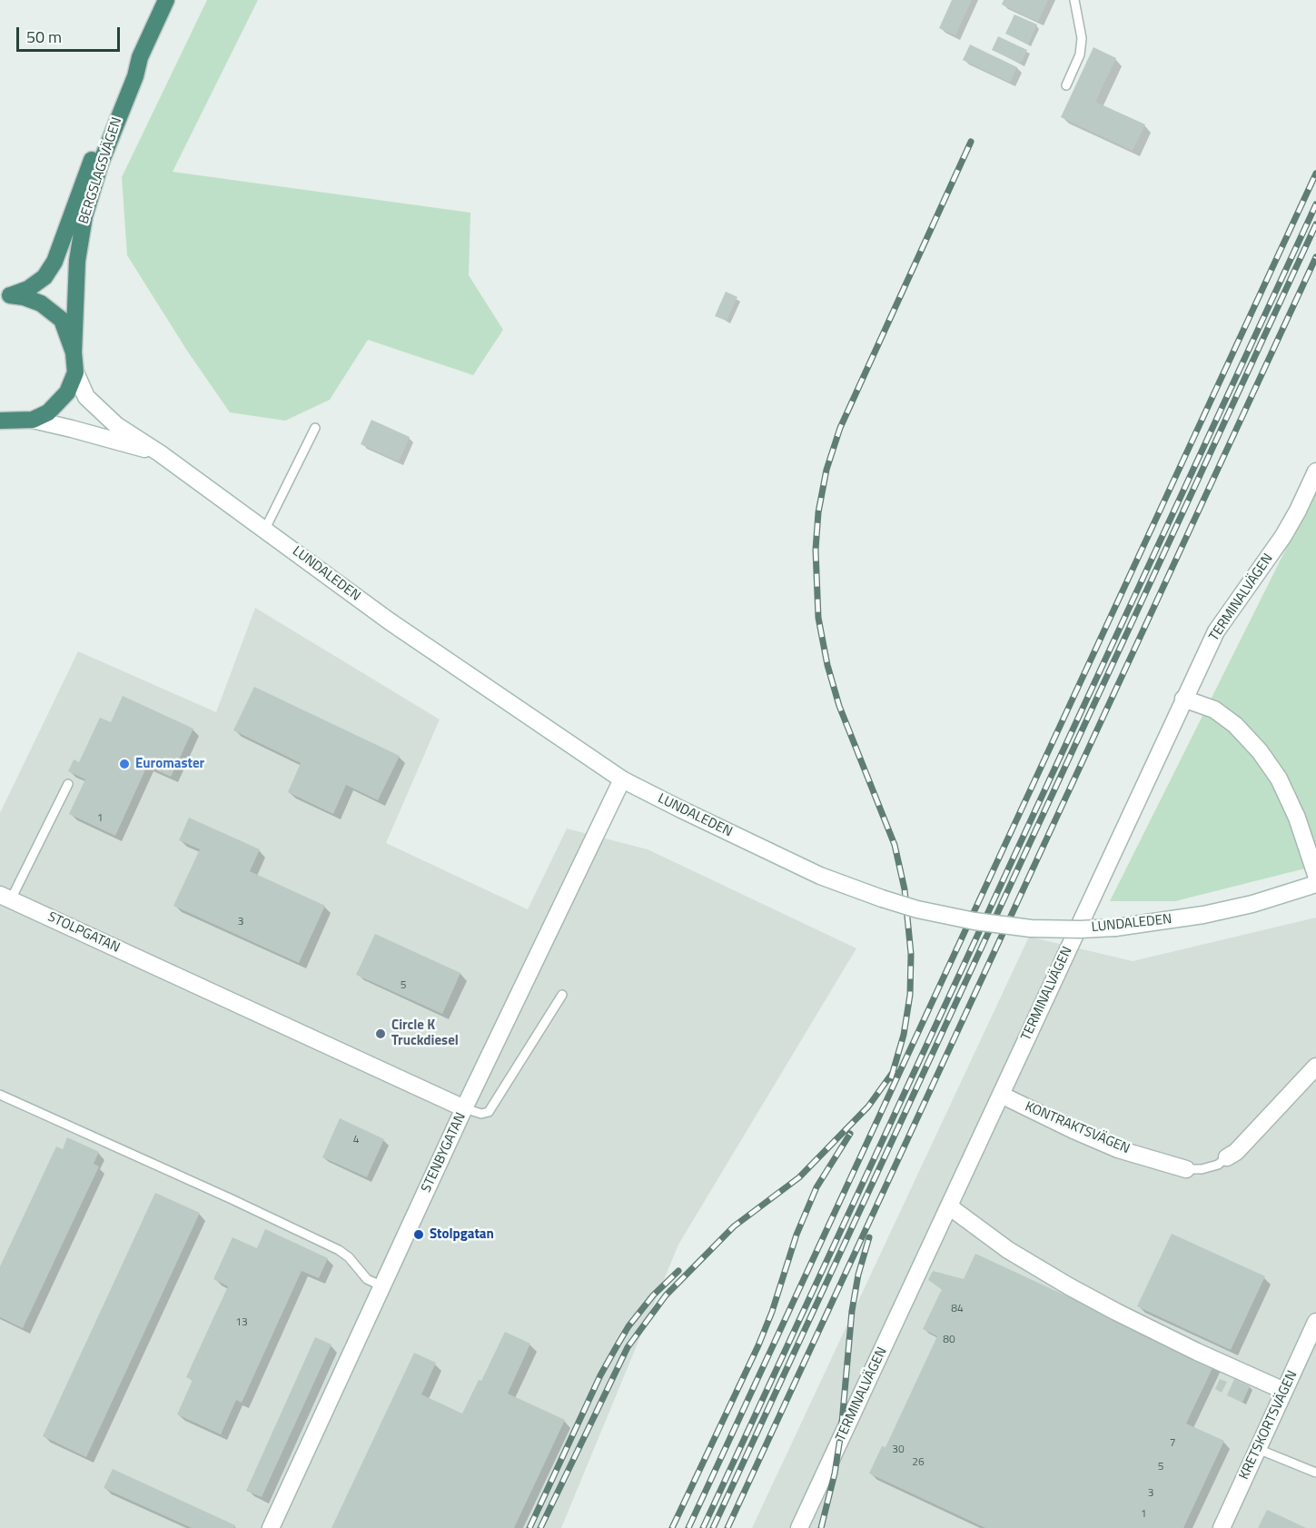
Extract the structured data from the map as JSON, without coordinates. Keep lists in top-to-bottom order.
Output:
{
  "streets": {
    "highway": ["BERGSLAGSVÄGEN"],
    "street": [
      "LUNDALEDEN",
      "TERMINALVÄGEN",
      "STOLPGATAN",
      "KONTRAKTSVÄGEN",
      "STENBYGATAN",
      "KRETSKORTSVÄGEN"
    ]
  },
  "crossings": [
    ["LUNDALEDEN", "STENBYGATAN"],
    ["TERMINALVÄGEN", "KONTRAKTSVÄGEN"],
    ["STOLPGATAN", "STENBYGATAN"]
  ],
  "places": ["Euromaster", "Circle K Truckdiesel", "Stolpgatan"],
  "house_numbers": [
    "1",
    "3",
    "5",
    "4",
    "84",
    "13",
    "80",
    "7",
    "30",
    "26",
    "5",
    "3",
    "1"
  ],
  "scale_bar": "50 m"
}
